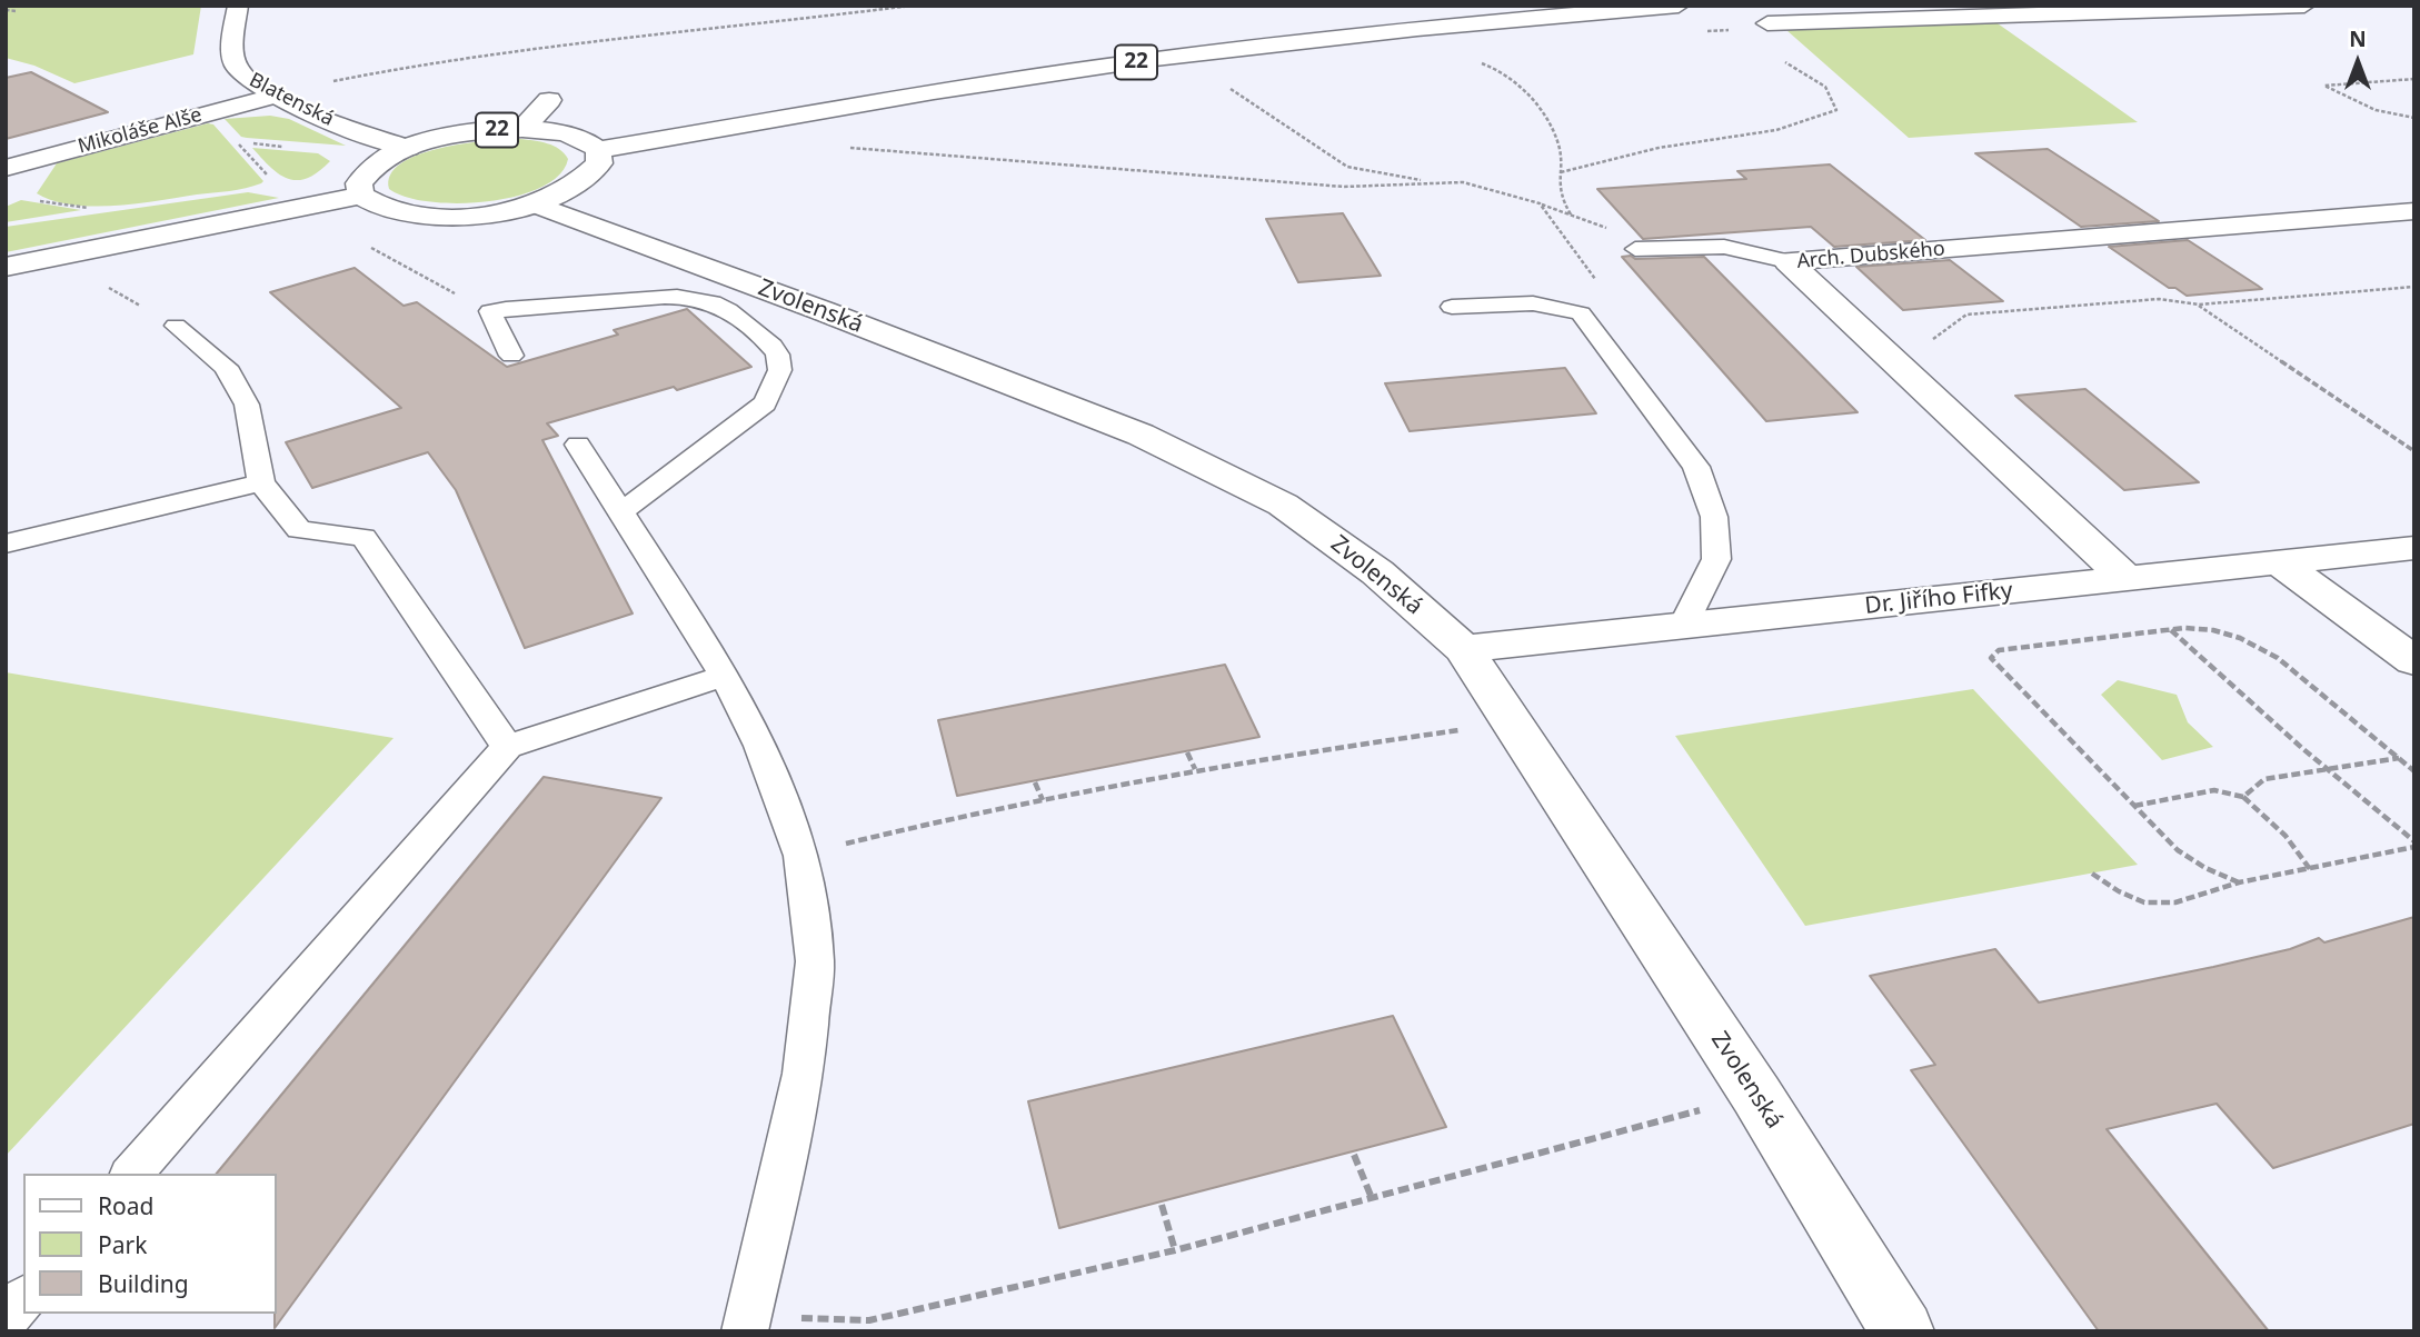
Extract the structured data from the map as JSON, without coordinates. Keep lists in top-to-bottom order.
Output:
{
  "streets": {
    "street": [
      "22",
      "Blatenská",
      "Mikoláše Alše",
      "Arch. Dubského",
      "Zvolenská",
      "Dr. Jiřího Fifky"
    ]
  },
  "crossings": [
    ["22", "Blatenská"],
    ["Blatenská", "Mikoláše Alše"],
    ["Arch. Dubského", "Dr. Jiřího Fifky"],
    ["Zvolenská", "Dr. Jiřího Fifky"]
  ],
  "legend": ["Road", "Park", "Building"],
  "north": "top"
}
